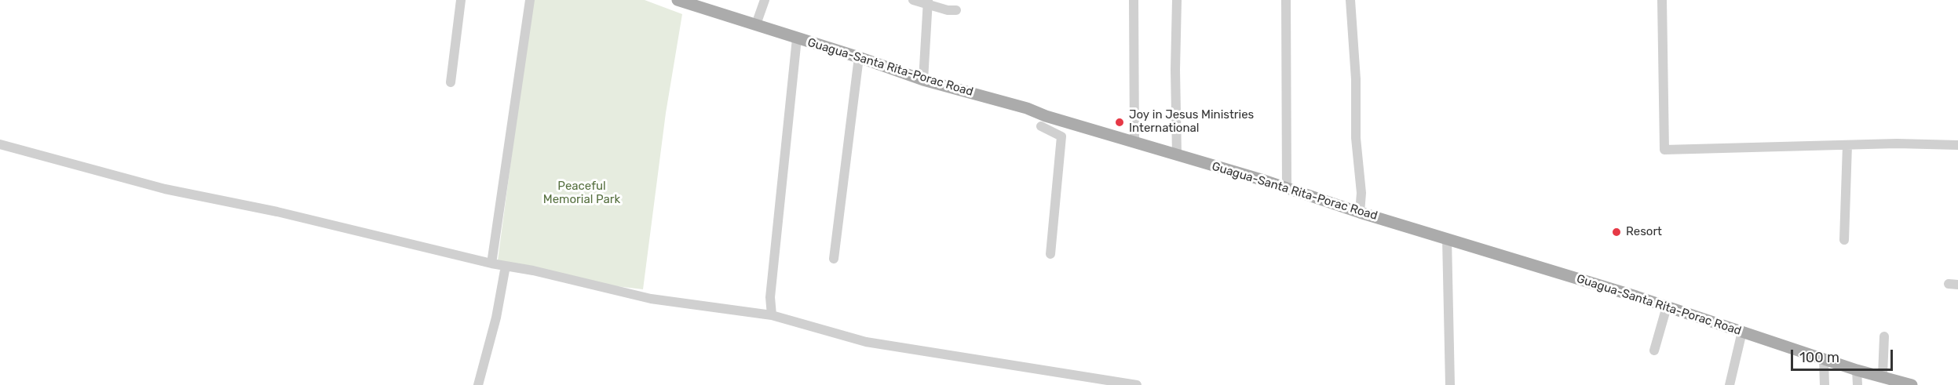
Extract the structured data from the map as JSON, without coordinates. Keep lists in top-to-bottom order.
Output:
{
  "streets": {
    "main road": ["Guagua-Santa Rita-Porac Road"]
  },
  "parks": ["Peaceful Memorial Park"],
  "places": ["Joy in Jesus Ministries International", "Resort"],
  "scale_bar": "100 m"
}
